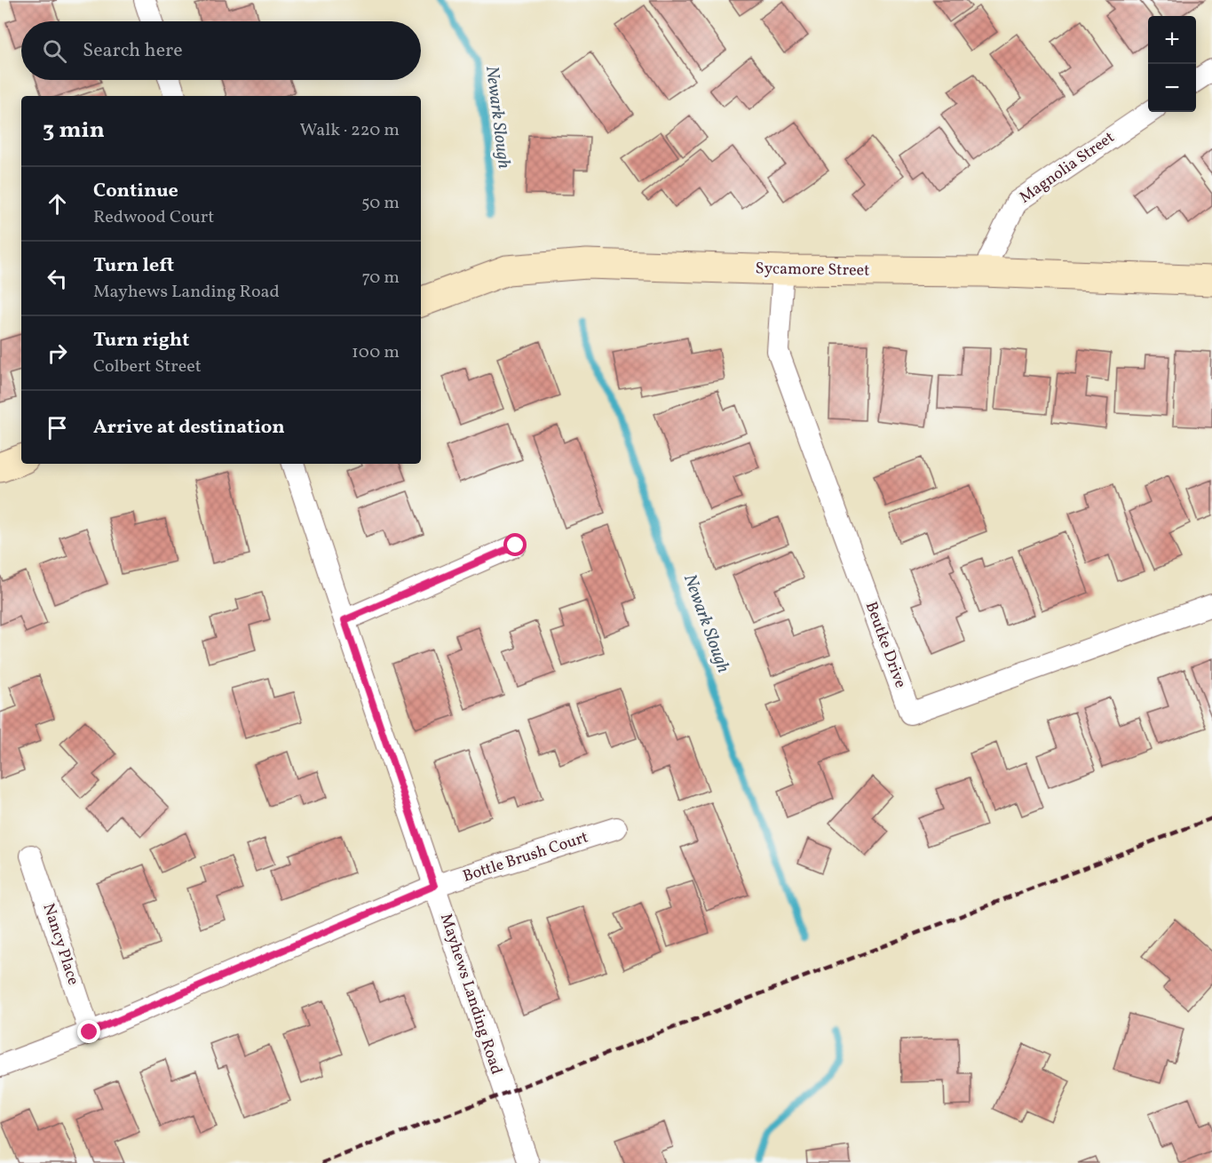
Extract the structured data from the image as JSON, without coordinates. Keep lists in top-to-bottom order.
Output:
{
  "streets": {
    "street": [
      "Magnolia Street",
      "Sycamore Street",
      "Beutke Drive",
      "Bottle Brush Court",
      "Nancy Place",
      "Mayhews Landing Road"
    ]
  },
  "crossings": [
    ["Magnolia Street", "Sycamore Street"],
    ["Sycamore Street", "Beutke Drive"],
    ["Bottle Brush Court", "Nancy Place"],
    ["Bottle Brush Court", "Mayhews Landing Road"]
  ],
  "water": ["Newark Slough"],
  "page": {
    "map_buttons": ["+", "−"],
    "search": "Search here",
    "heading": ["3 min", "Walk · 220 m"],
    "list": [
      ["Continue", "Redwood Court", "50 m"],
      ["Turn left", "Mayhews Landing Road", "70 m"],
      ["Turn right", "Colbert Street", "100 m"],
      "Arrive at destination"
    ]
  }
}
